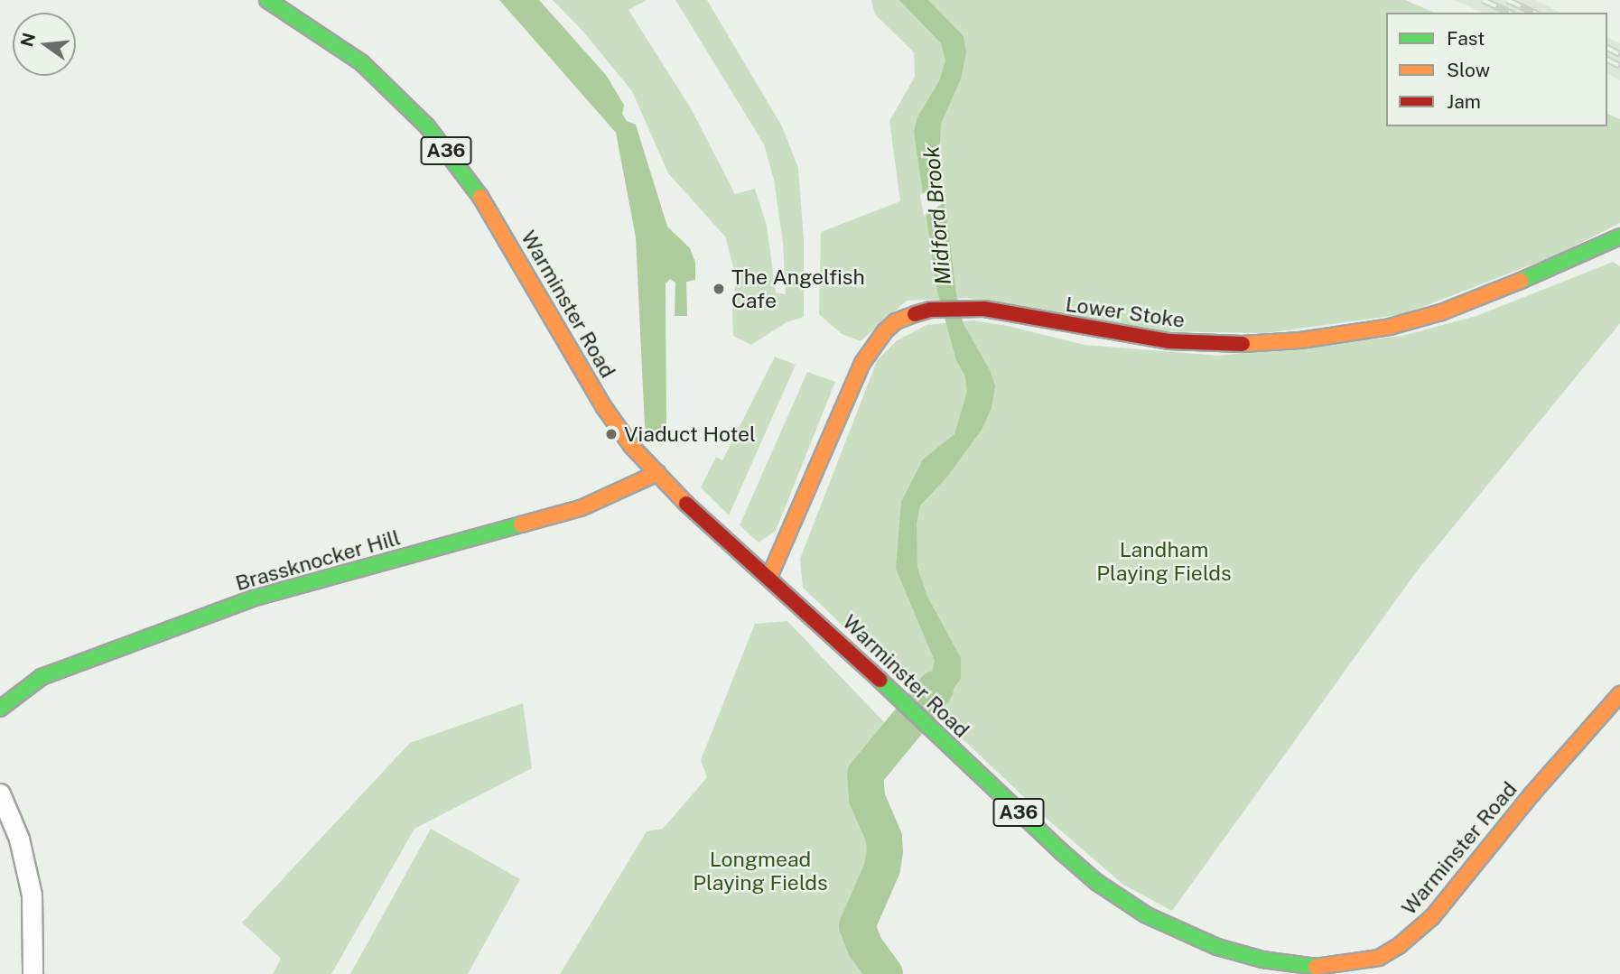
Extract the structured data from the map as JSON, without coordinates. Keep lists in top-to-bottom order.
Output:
{
  "streets": {
    "main road": [
      "A36",
      "Warminster Road",
      "Lower Stoke",
      "Brassknocker Hill"
    ]
  },
  "crossings": [
    ["Warminster Road", "Lower Stoke"],
    ["Warminster Road", "Brassknocker Hill"]
  ],
  "water": ["Midford Brook"],
  "parks": ["Landham Playing Fields", "Longmead Playing Fields"],
  "places": ["The Angelfish Cafe", "Viaduct Hotel"],
  "legend": ["Fast", "Slow", "Jam"],
  "north": "left"
}
